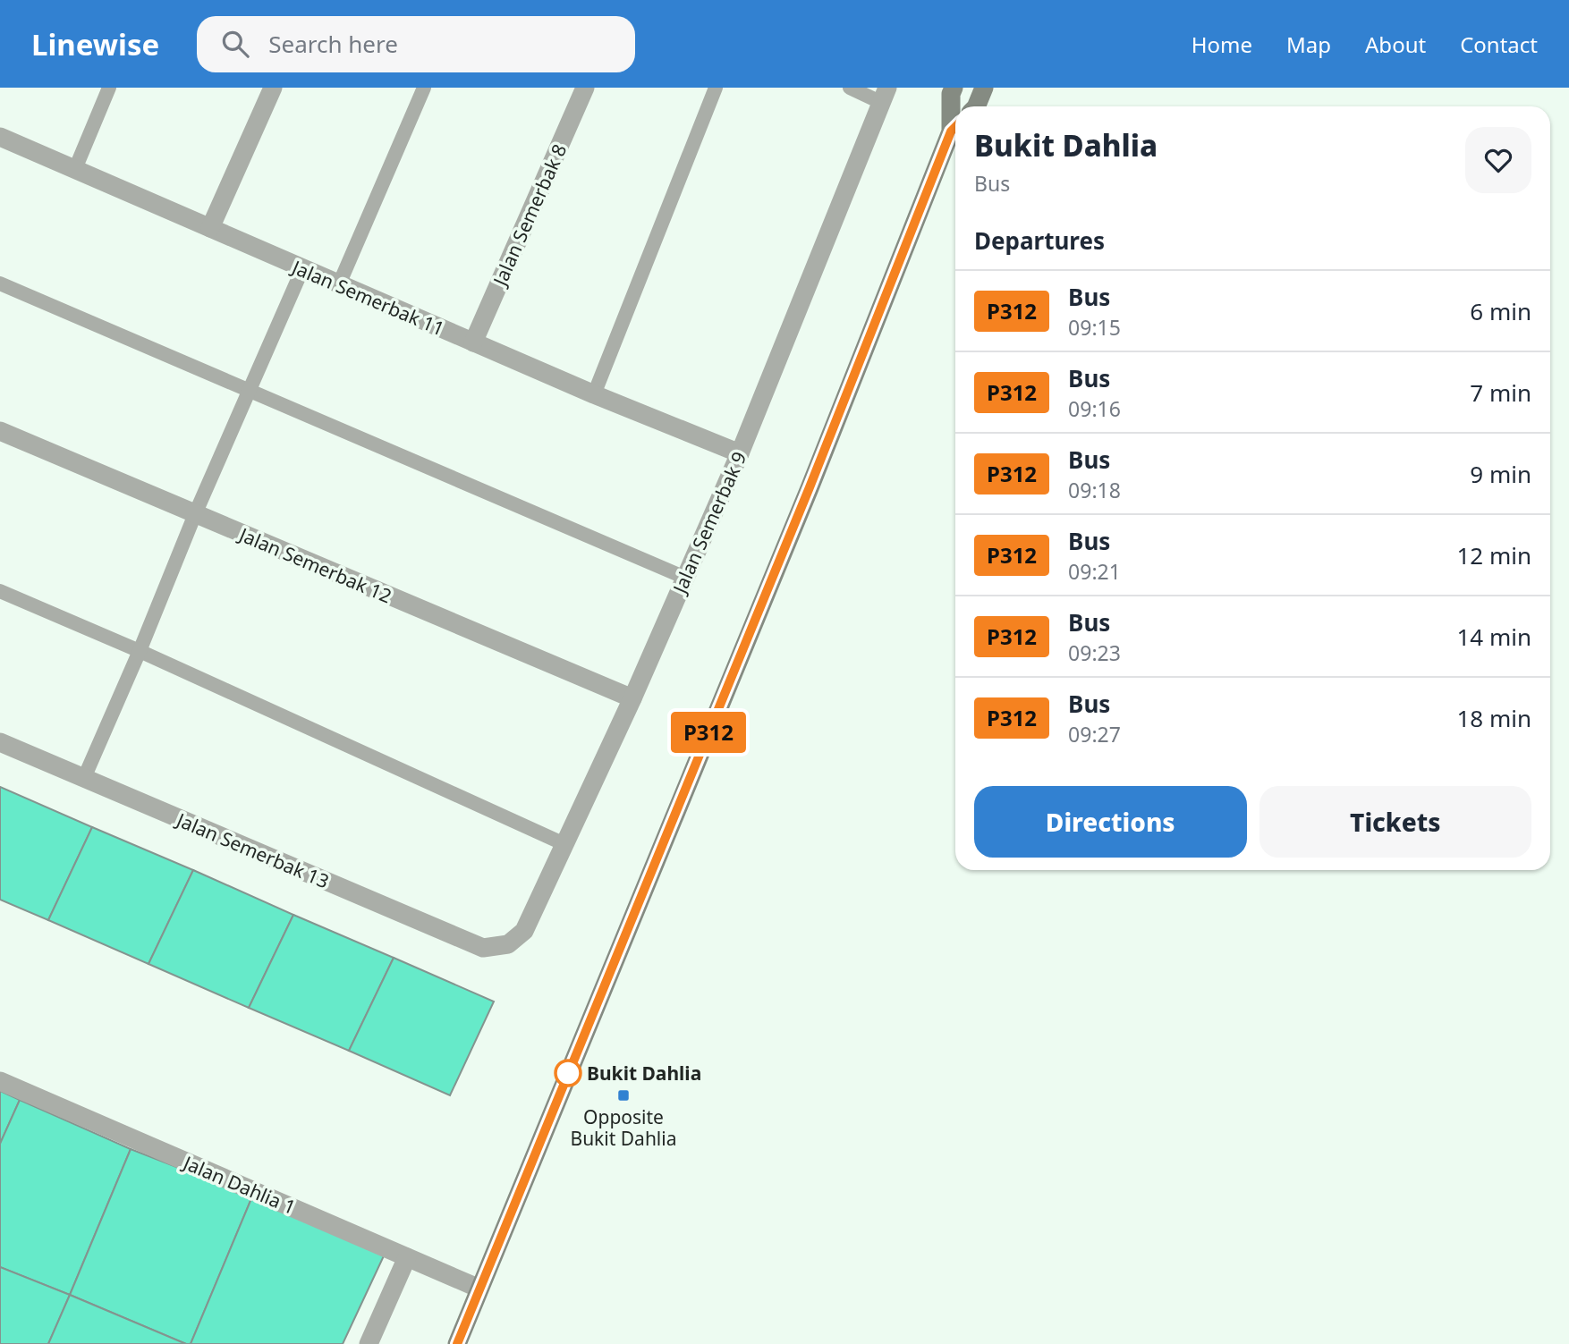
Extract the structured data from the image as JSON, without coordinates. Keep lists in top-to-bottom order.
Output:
{
  "streets": {
    "street": [
      "Jalan Semerbak 8",
      "Jalan Semerbak 11",
      "Jalan Semerbak 9",
      "Jalan Semerbak 12",
      "Jalan Semerbak 13",
      "Jalan Dahlia 1"
    ]
  },
  "crossings": [
    ["Jalan Semerbak 8", "Jalan Semerbak 11"],
    ["Jalan Semerbak 11", "Jalan Semerbak 9"],
    ["Jalan Semerbak 9", "Jalan Semerbak 12"],
    ["Jalan Semerbak 9", "Jalan Semerbak 13"]
  ],
  "places": {
    "other": ["Bukit Dahlia"],
    "transit": ["Opposite Bukit Dahlia"]
  },
  "lines": ["bus line P312"],
  "page": {
    "header": "Linewise",
    "search": "Search here",
    "nav": [
      "Home",
      "Map",
      "About",
      "Contact"
    ],
    "on_map": "P312",
    "heading": [
      ["Bukit Dahlia", "Bus"],
      "Departures"
    ],
    "list": [
      {
        "mark": "P312",
        "name": "Bus",
        "note": "09:15",
        "value": "6 min"
      },
      {
        "mark": "P312",
        "name": "Bus",
        "note": "09:16",
        "value": "7 min"
      },
      {
        "mark": "P312",
        "name": "Bus",
        "note": "09:18",
        "value": "9 min"
      },
      {
        "mark": "P312",
        "name": "Bus",
        "note": "09:21",
        "value": "12 min"
      },
      {
        "mark": "P312",
        "name": "Bus",
        "note": "09:23",
        "value": "14 min"
      },
      {
        "mark": "P312",
        "name": "Bus",
        "note": "09:27",
        "value": "18 min"
      }
    ],
    "buttons": ["Directions", "Tickets"]
  }
}
